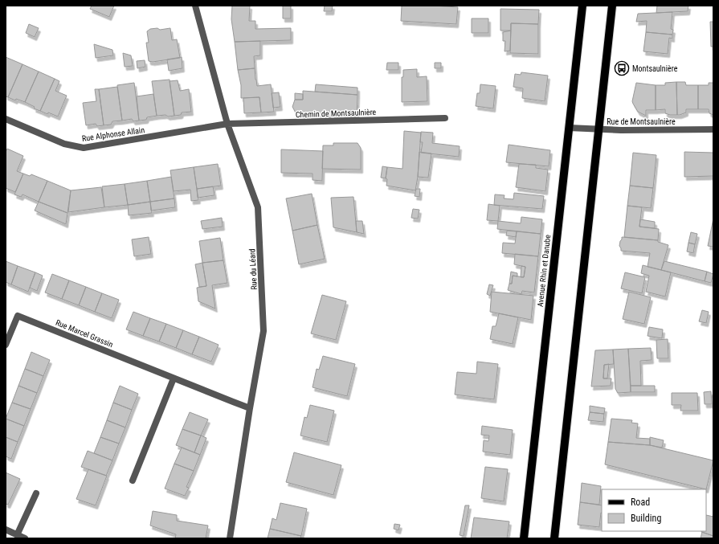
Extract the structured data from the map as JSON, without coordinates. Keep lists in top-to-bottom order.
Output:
{
  "streets": {
    "main road": ["Avenue Rhin et Danube"],
    "street": [
      "Chemin de Montsaulnière",
      "Rue de Montsaulnière",
      "Rue Alphonse Allain",
      "Rue du Léard",
      "Rue Marcel Grassin"
    ]
  },
  "crossings": [
    ["Chemin de Montsaulnière", "Rue Alphonse Allain"],
    ["Chemin de Montsaulnière", "Rue du Léard"],
    ["Rue de Montsaulnière", "Avenue Rhin et Danube"],
    ["Rue Alphonse Allain", "Rue du Léard"],
    ["Rue du Léard", "Rue Marcel Grassin"]
  ],
  "places": {
    "bus stop": ["Montsaulnière"]
  },
  "legend": ["Road", "Building"]
}
